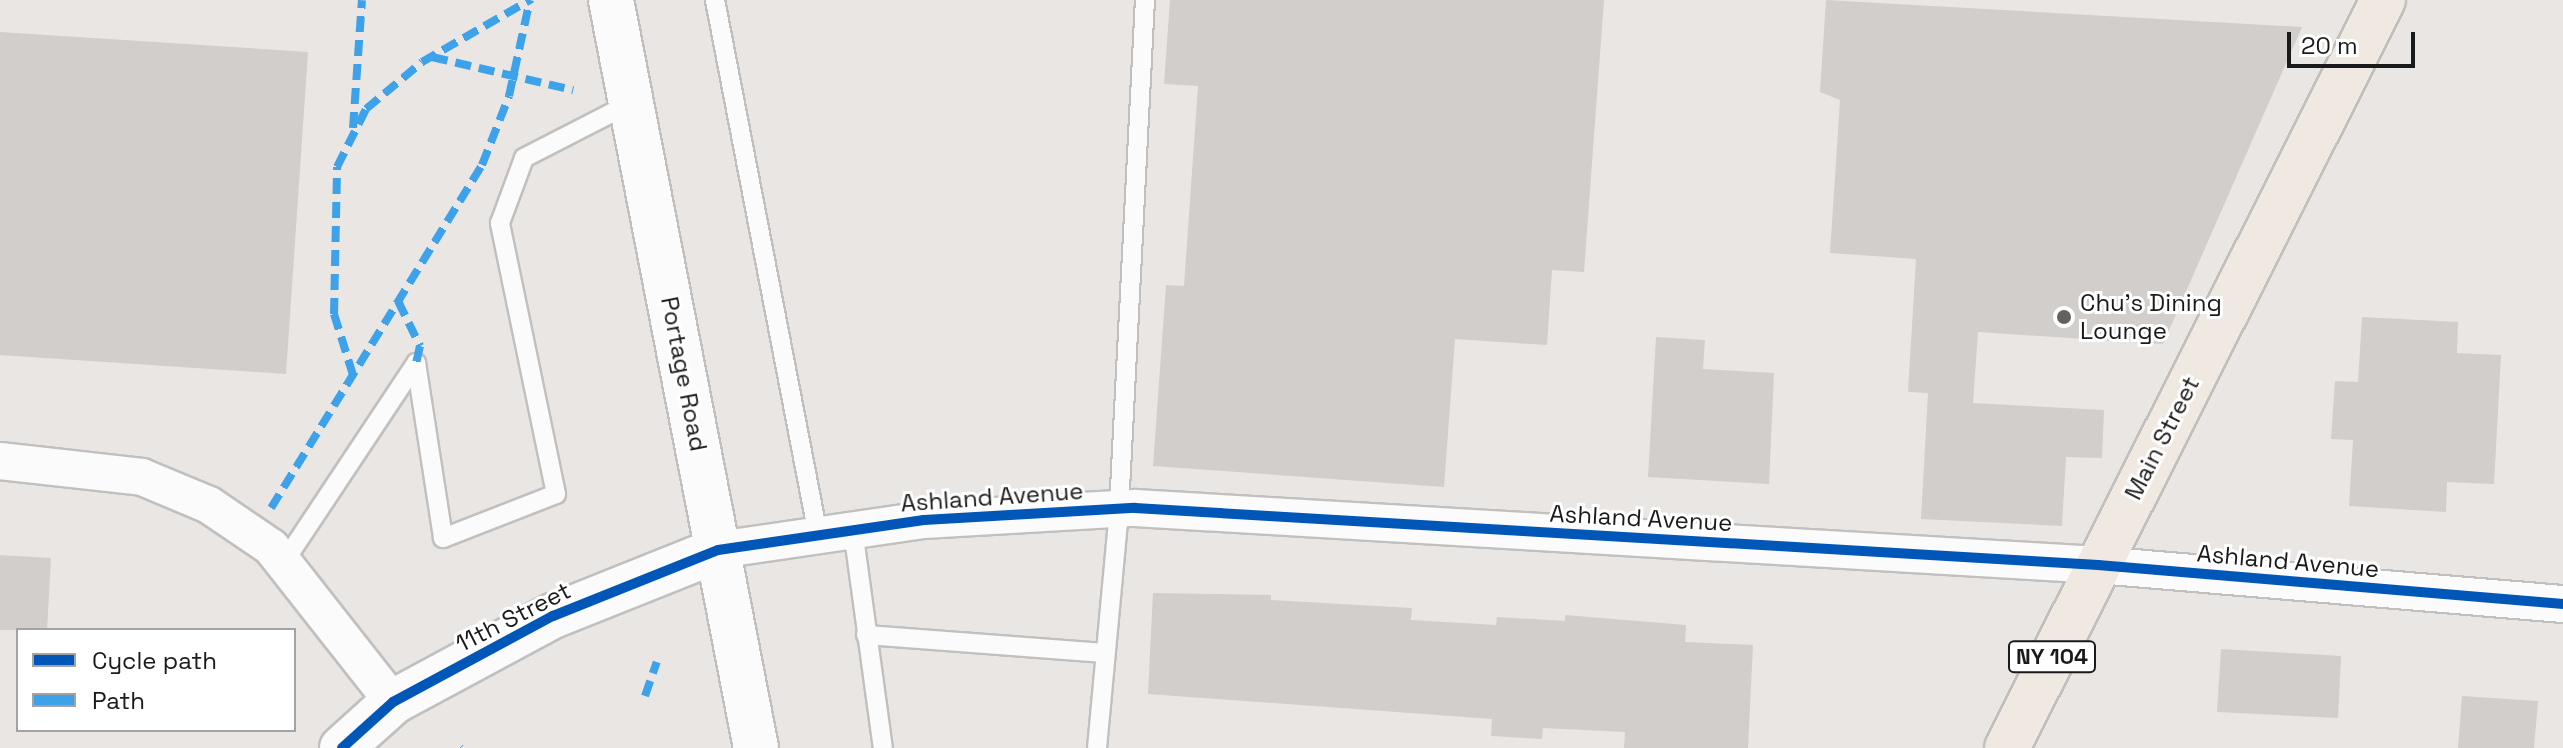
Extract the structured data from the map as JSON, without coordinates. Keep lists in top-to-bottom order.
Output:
{
  "streets": {
    "main road": ["Main Street", "NY 104"],
    "street": ["Portage Road", "Ashland Avenue", "11th Street"]
  },
  "crossings": [
    ["Portage Road", "Ashland Avenue"],
    ["Portage Road", "11th Street"],
    ["Main Street", "Ashland Avenue"],
    ["Ashland Avenue", "11th Street"]
  ],
  "places": ["Chu's Dining Lounge"],
  "legend": ["Cycle path", "Path"],
  "scale_bar": "20 m"
}
